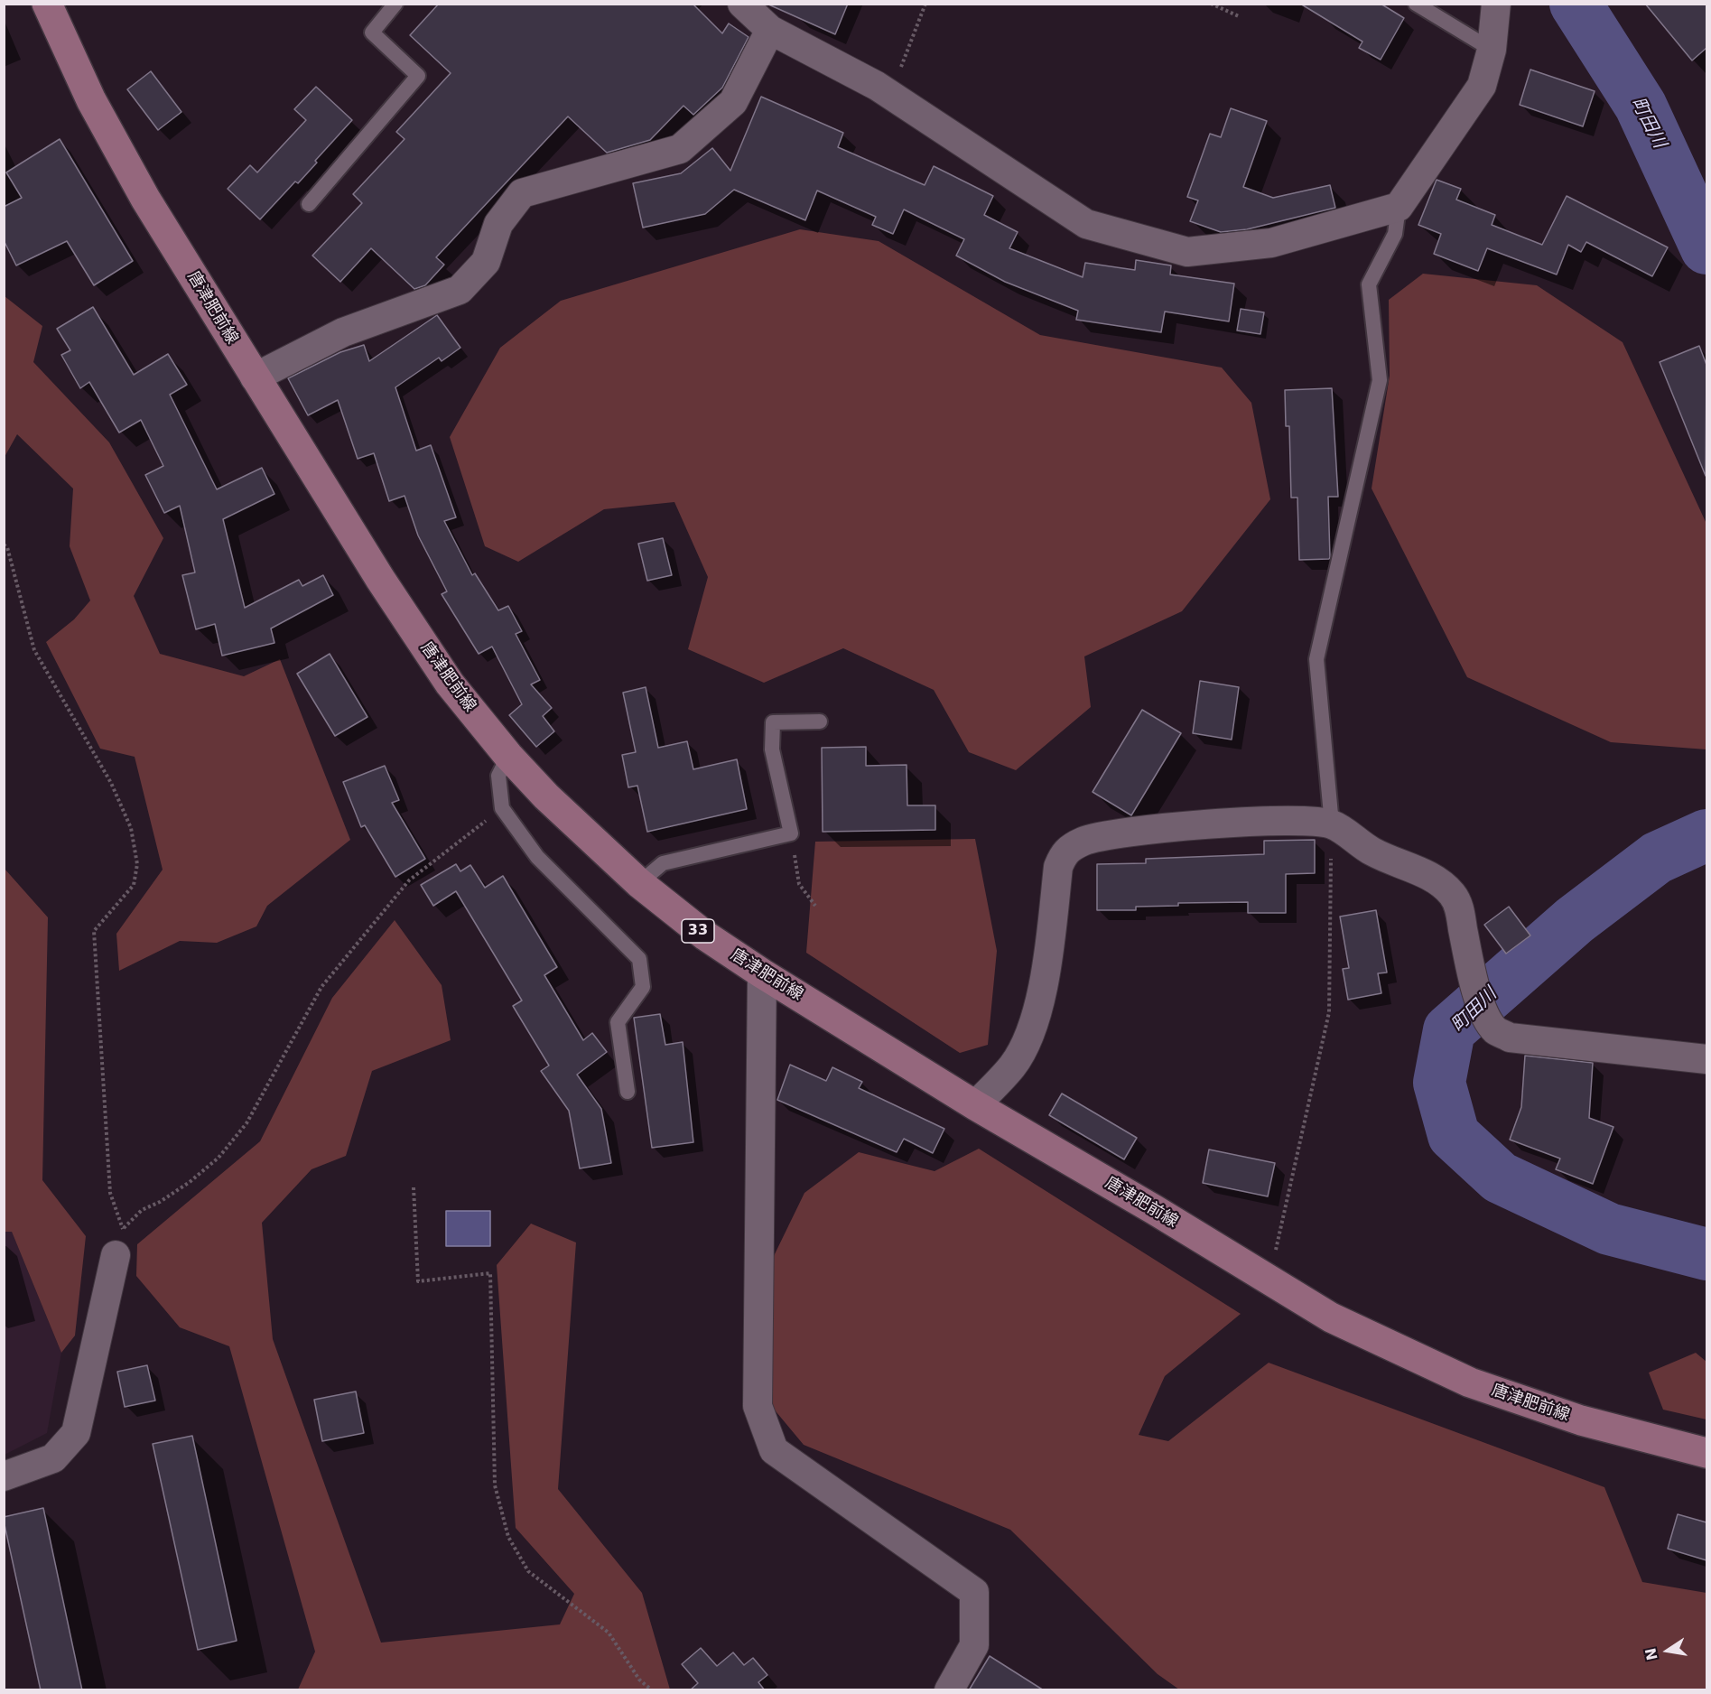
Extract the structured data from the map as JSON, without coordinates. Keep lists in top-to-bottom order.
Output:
{
  "streets": {
    "main road": ["唐津肥前線", "33"]
  },
  "water": ["町田川"],
  "north": "left"
}
